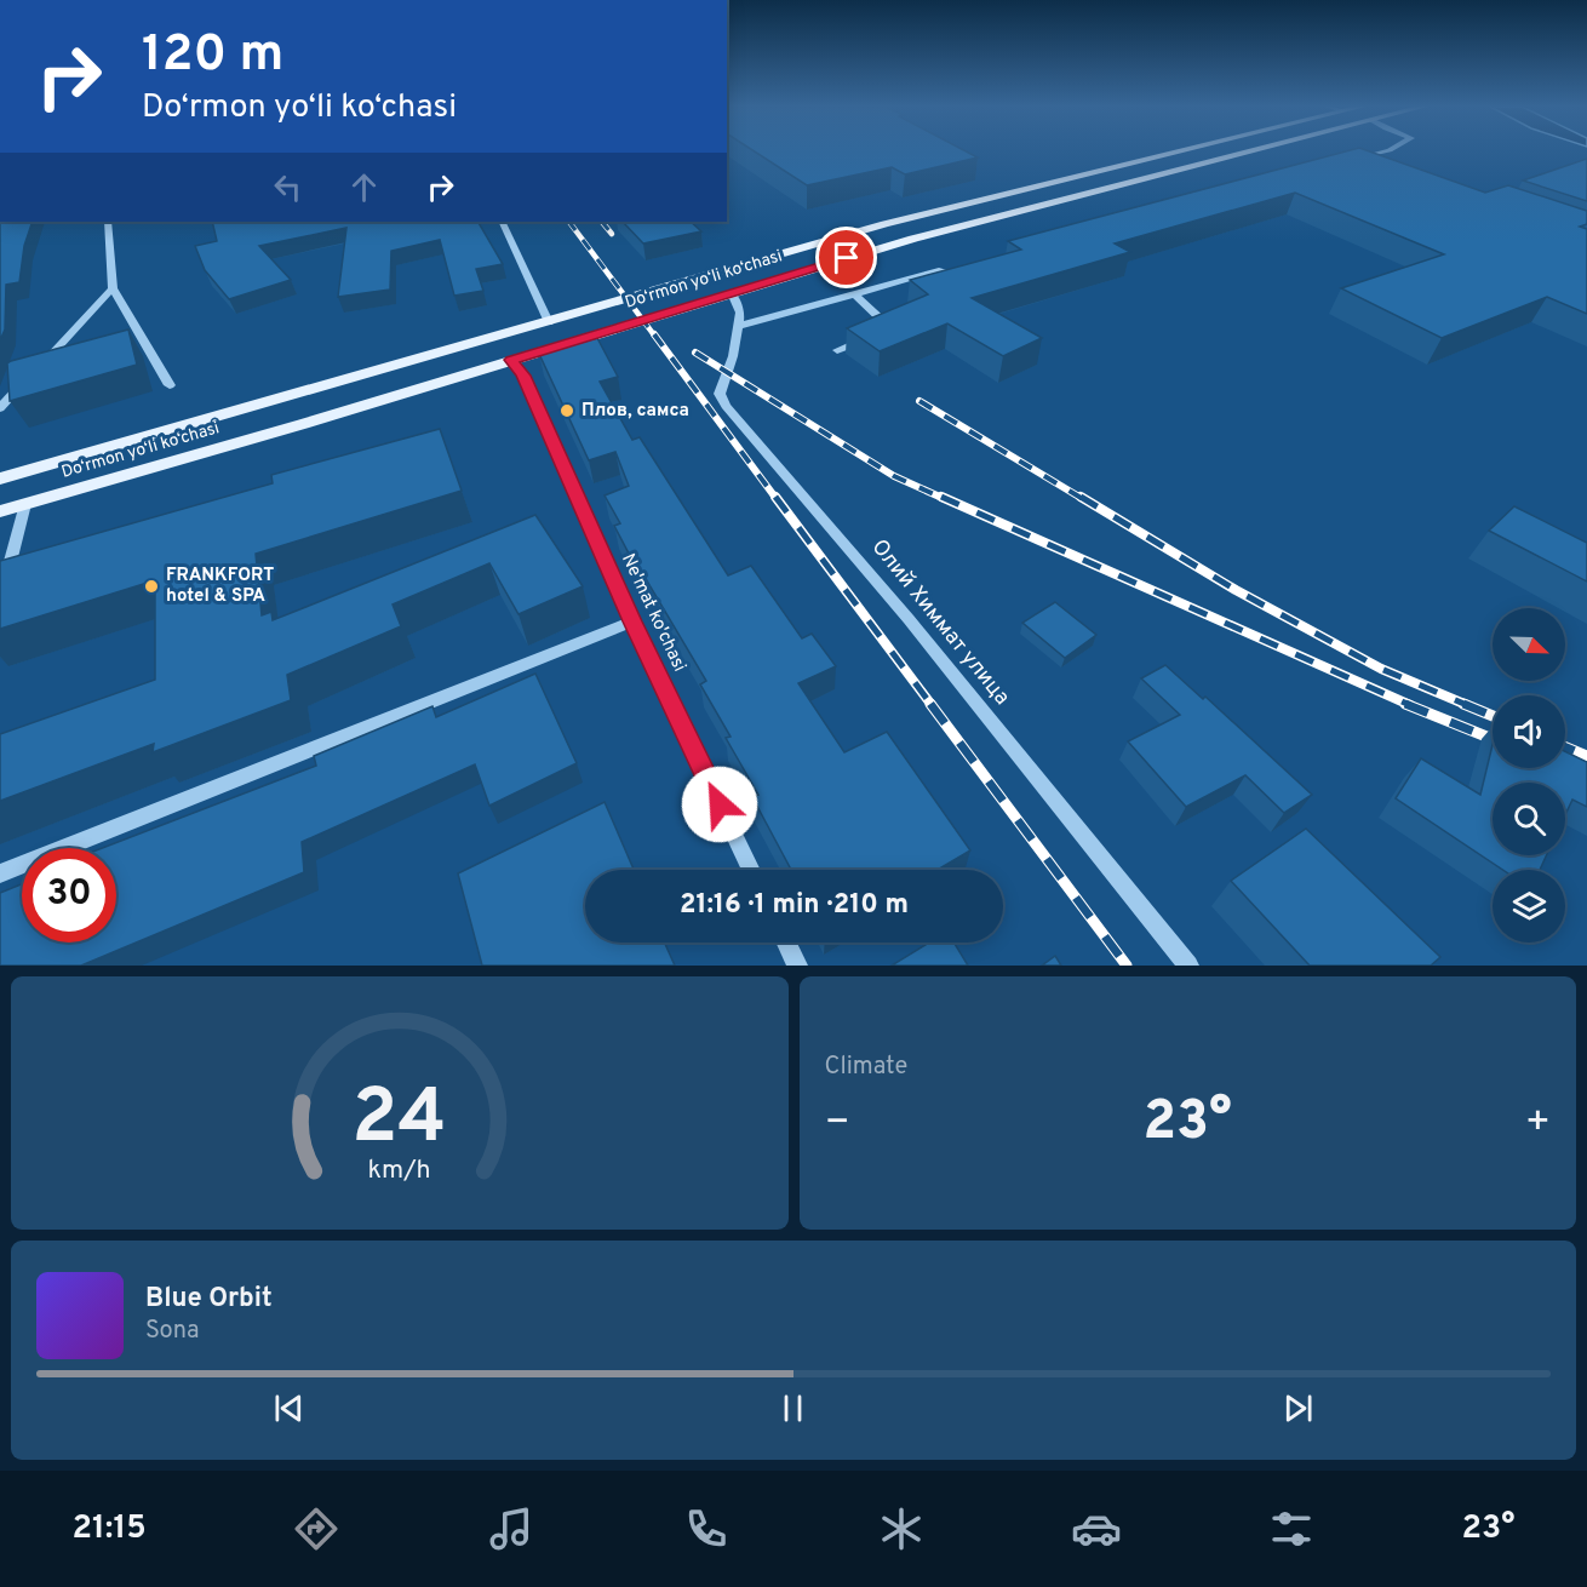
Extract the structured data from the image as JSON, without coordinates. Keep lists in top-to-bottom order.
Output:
{
  "streets": {
    "main road": ["Do‘rmon yo‘li ko‘chasi"],
    "street": ["Ne'mat ko'chasi", "Олий Химмат улица"]
  },
  "crossings": [
    ["Do‘rmon yo‘li ko‘chasi", "Ne'mat ko'chasi"],
    ["Do‘rmon yo‘li ko‘chasi", "Олий Химмат улица"]
  ],
  "places": ["Плов, самса", "FRANKFORT hotel & SPA"],
  "north": "bottom right",
  "page": {
    "turn": ["120 m", "Do‘rmon yo‘li ko‘chasi"],
    "limit": "30",
    "trip": "21:16 · 1 min · 210 m",
    "tile": "Climate",
    "heat": ["−", "23°", "+"],
    "song": ["Blue Orbit", "Sona"],
    "tabs": ["21:15", "23°"],
    "gauge": ["24", "km/h"]
  }
}
